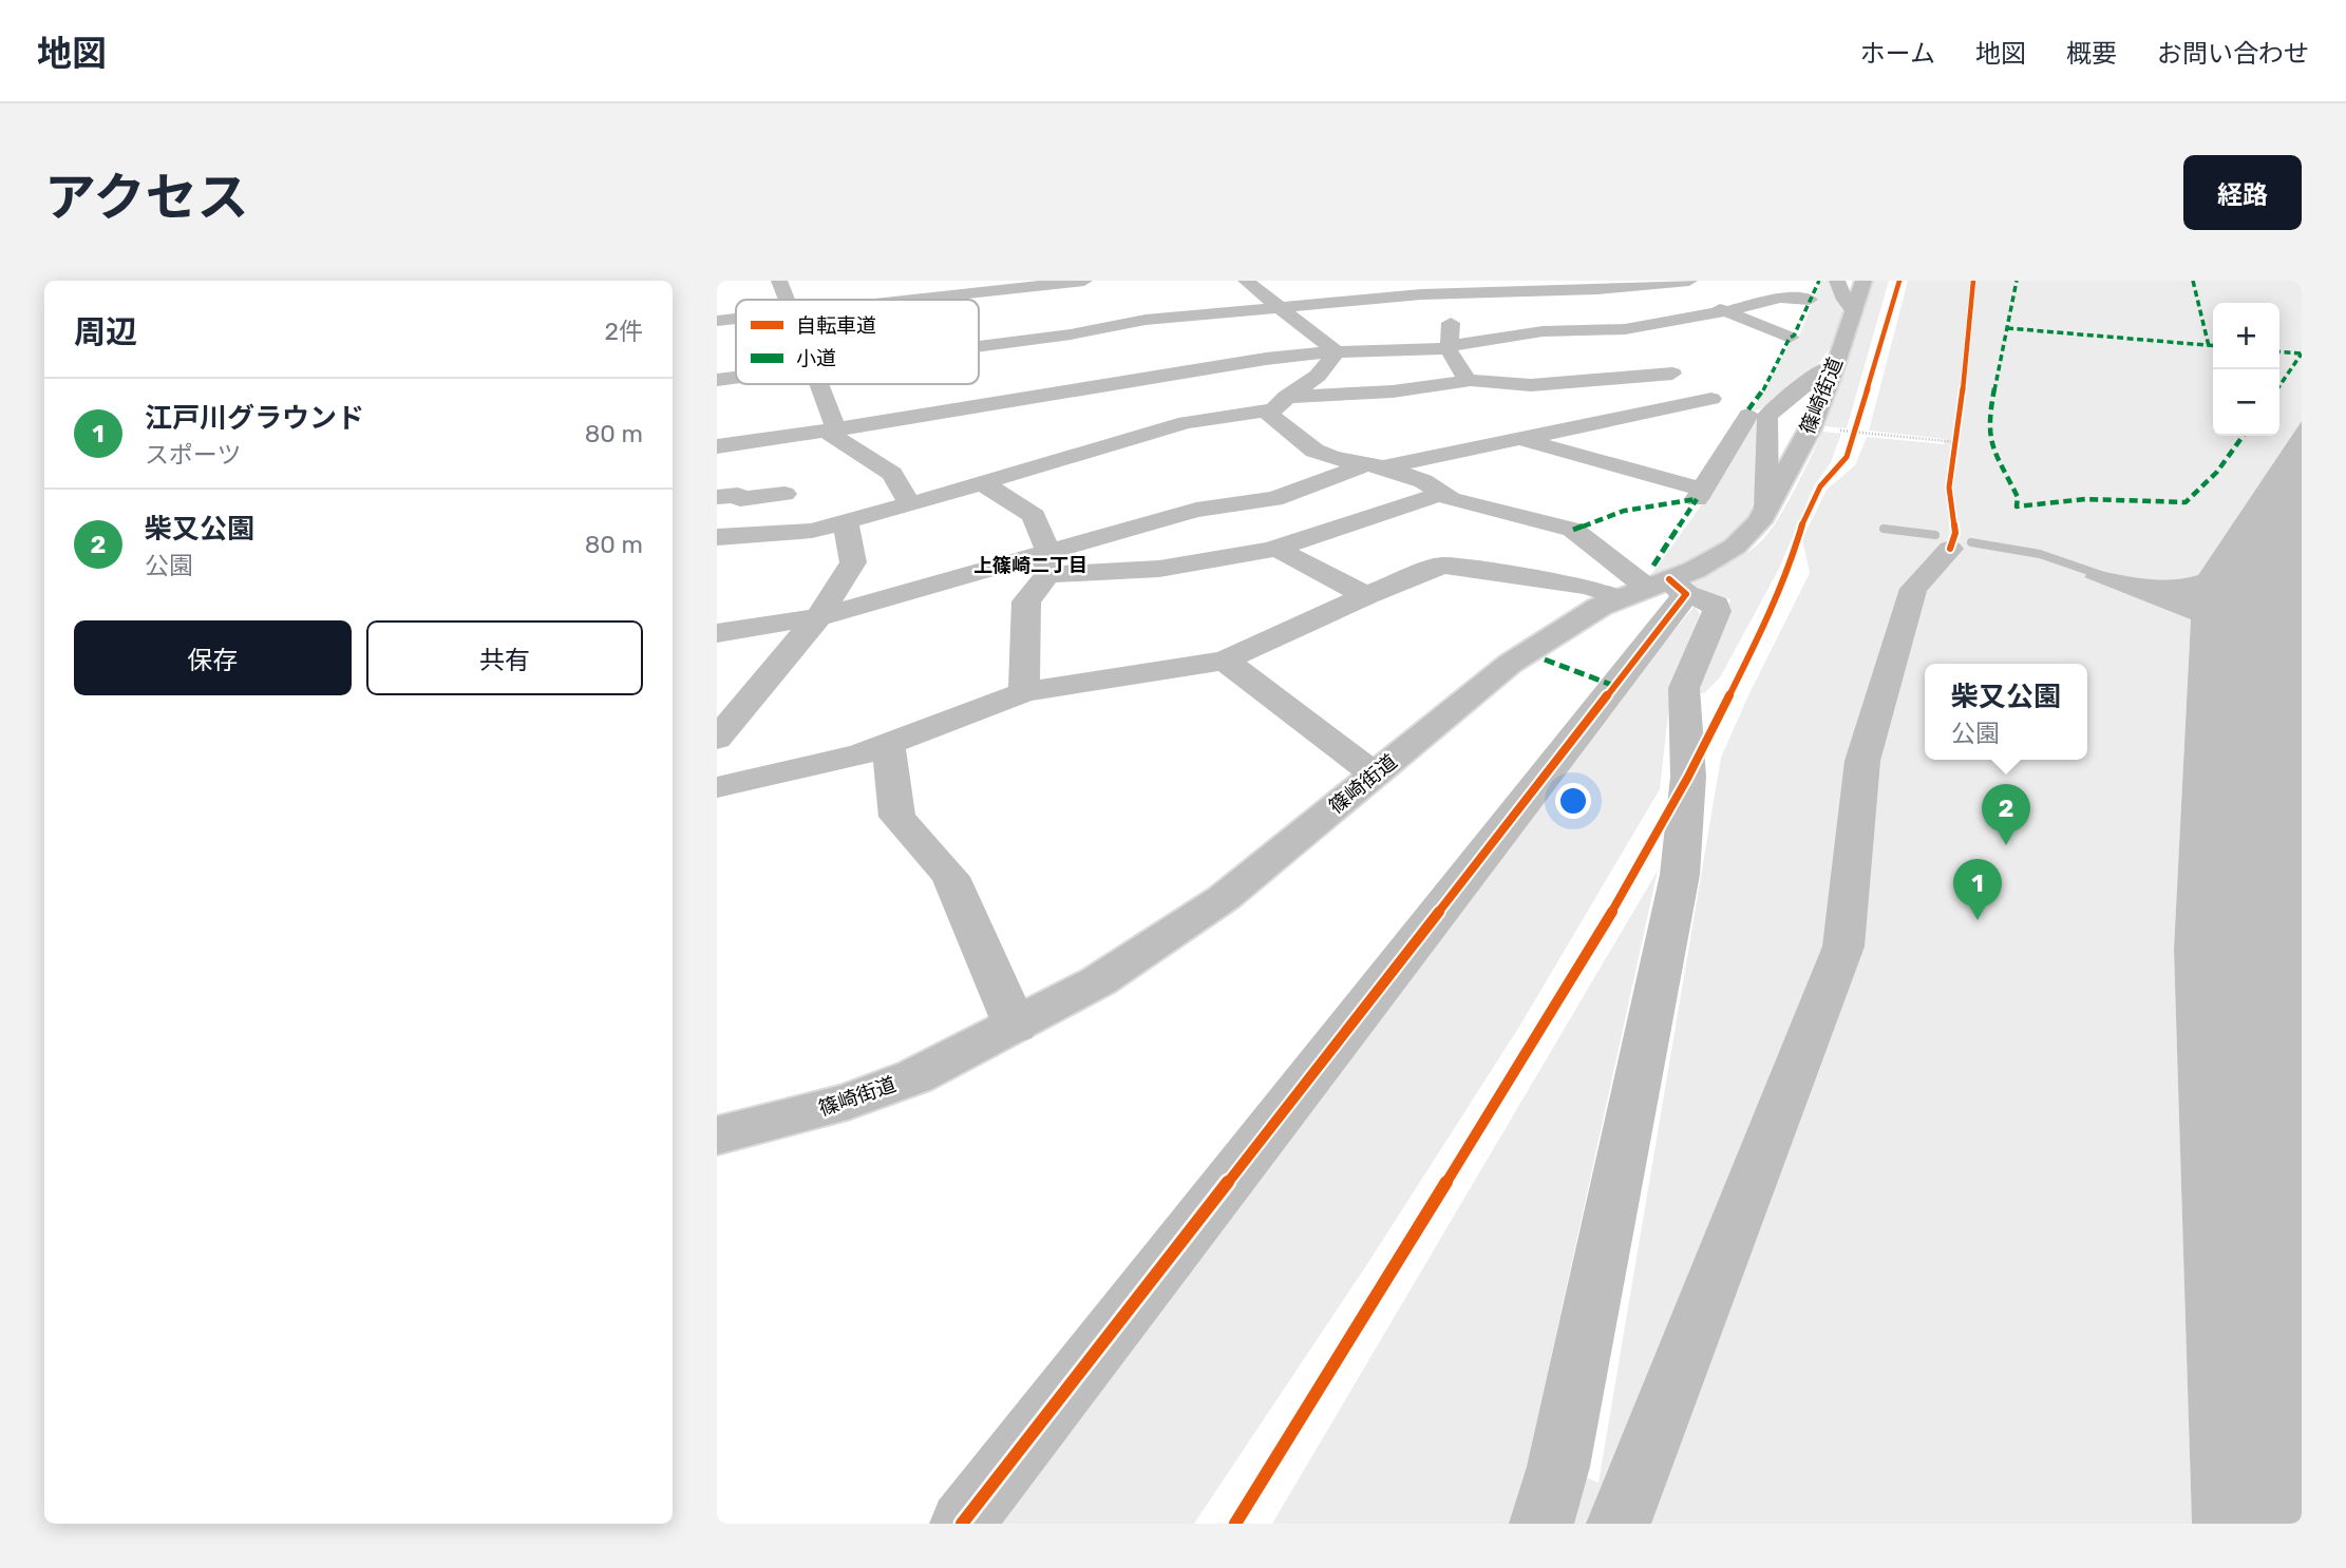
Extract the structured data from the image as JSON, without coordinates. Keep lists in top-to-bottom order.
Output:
{
  "streets": {
    "street": ["篠崎街道"]
  },
  "districts": ["上篠崎二丁目"],
  "legend": ["自転車道", "小道"],
  "page": {
    "header": "地図",
    "nav": [
      "ホーム",
      "地図",
      "概要",
      "お問い合わせ"
    ],
    "title": "アクセス",
    "buttons": [
      "経路",
      ["保存", "共有"]
    ],
    "heading": ["周辺", "2件"],
    "map_buttons": ["+", "−"],
    "list": [
      {
        "mark": "1",
        "name": "江戸川グラウンド",
        "note": "スポーツ",
        "value": "80 m"
      },
      {
        "mark": "2",
        "name": "柴又公園",
        "note": "公園",
        "value": "80 m"
      }
    ],
    "popup": ["柴又公園", "公園"],
    "pins": ["2", "1"]
  }
}
